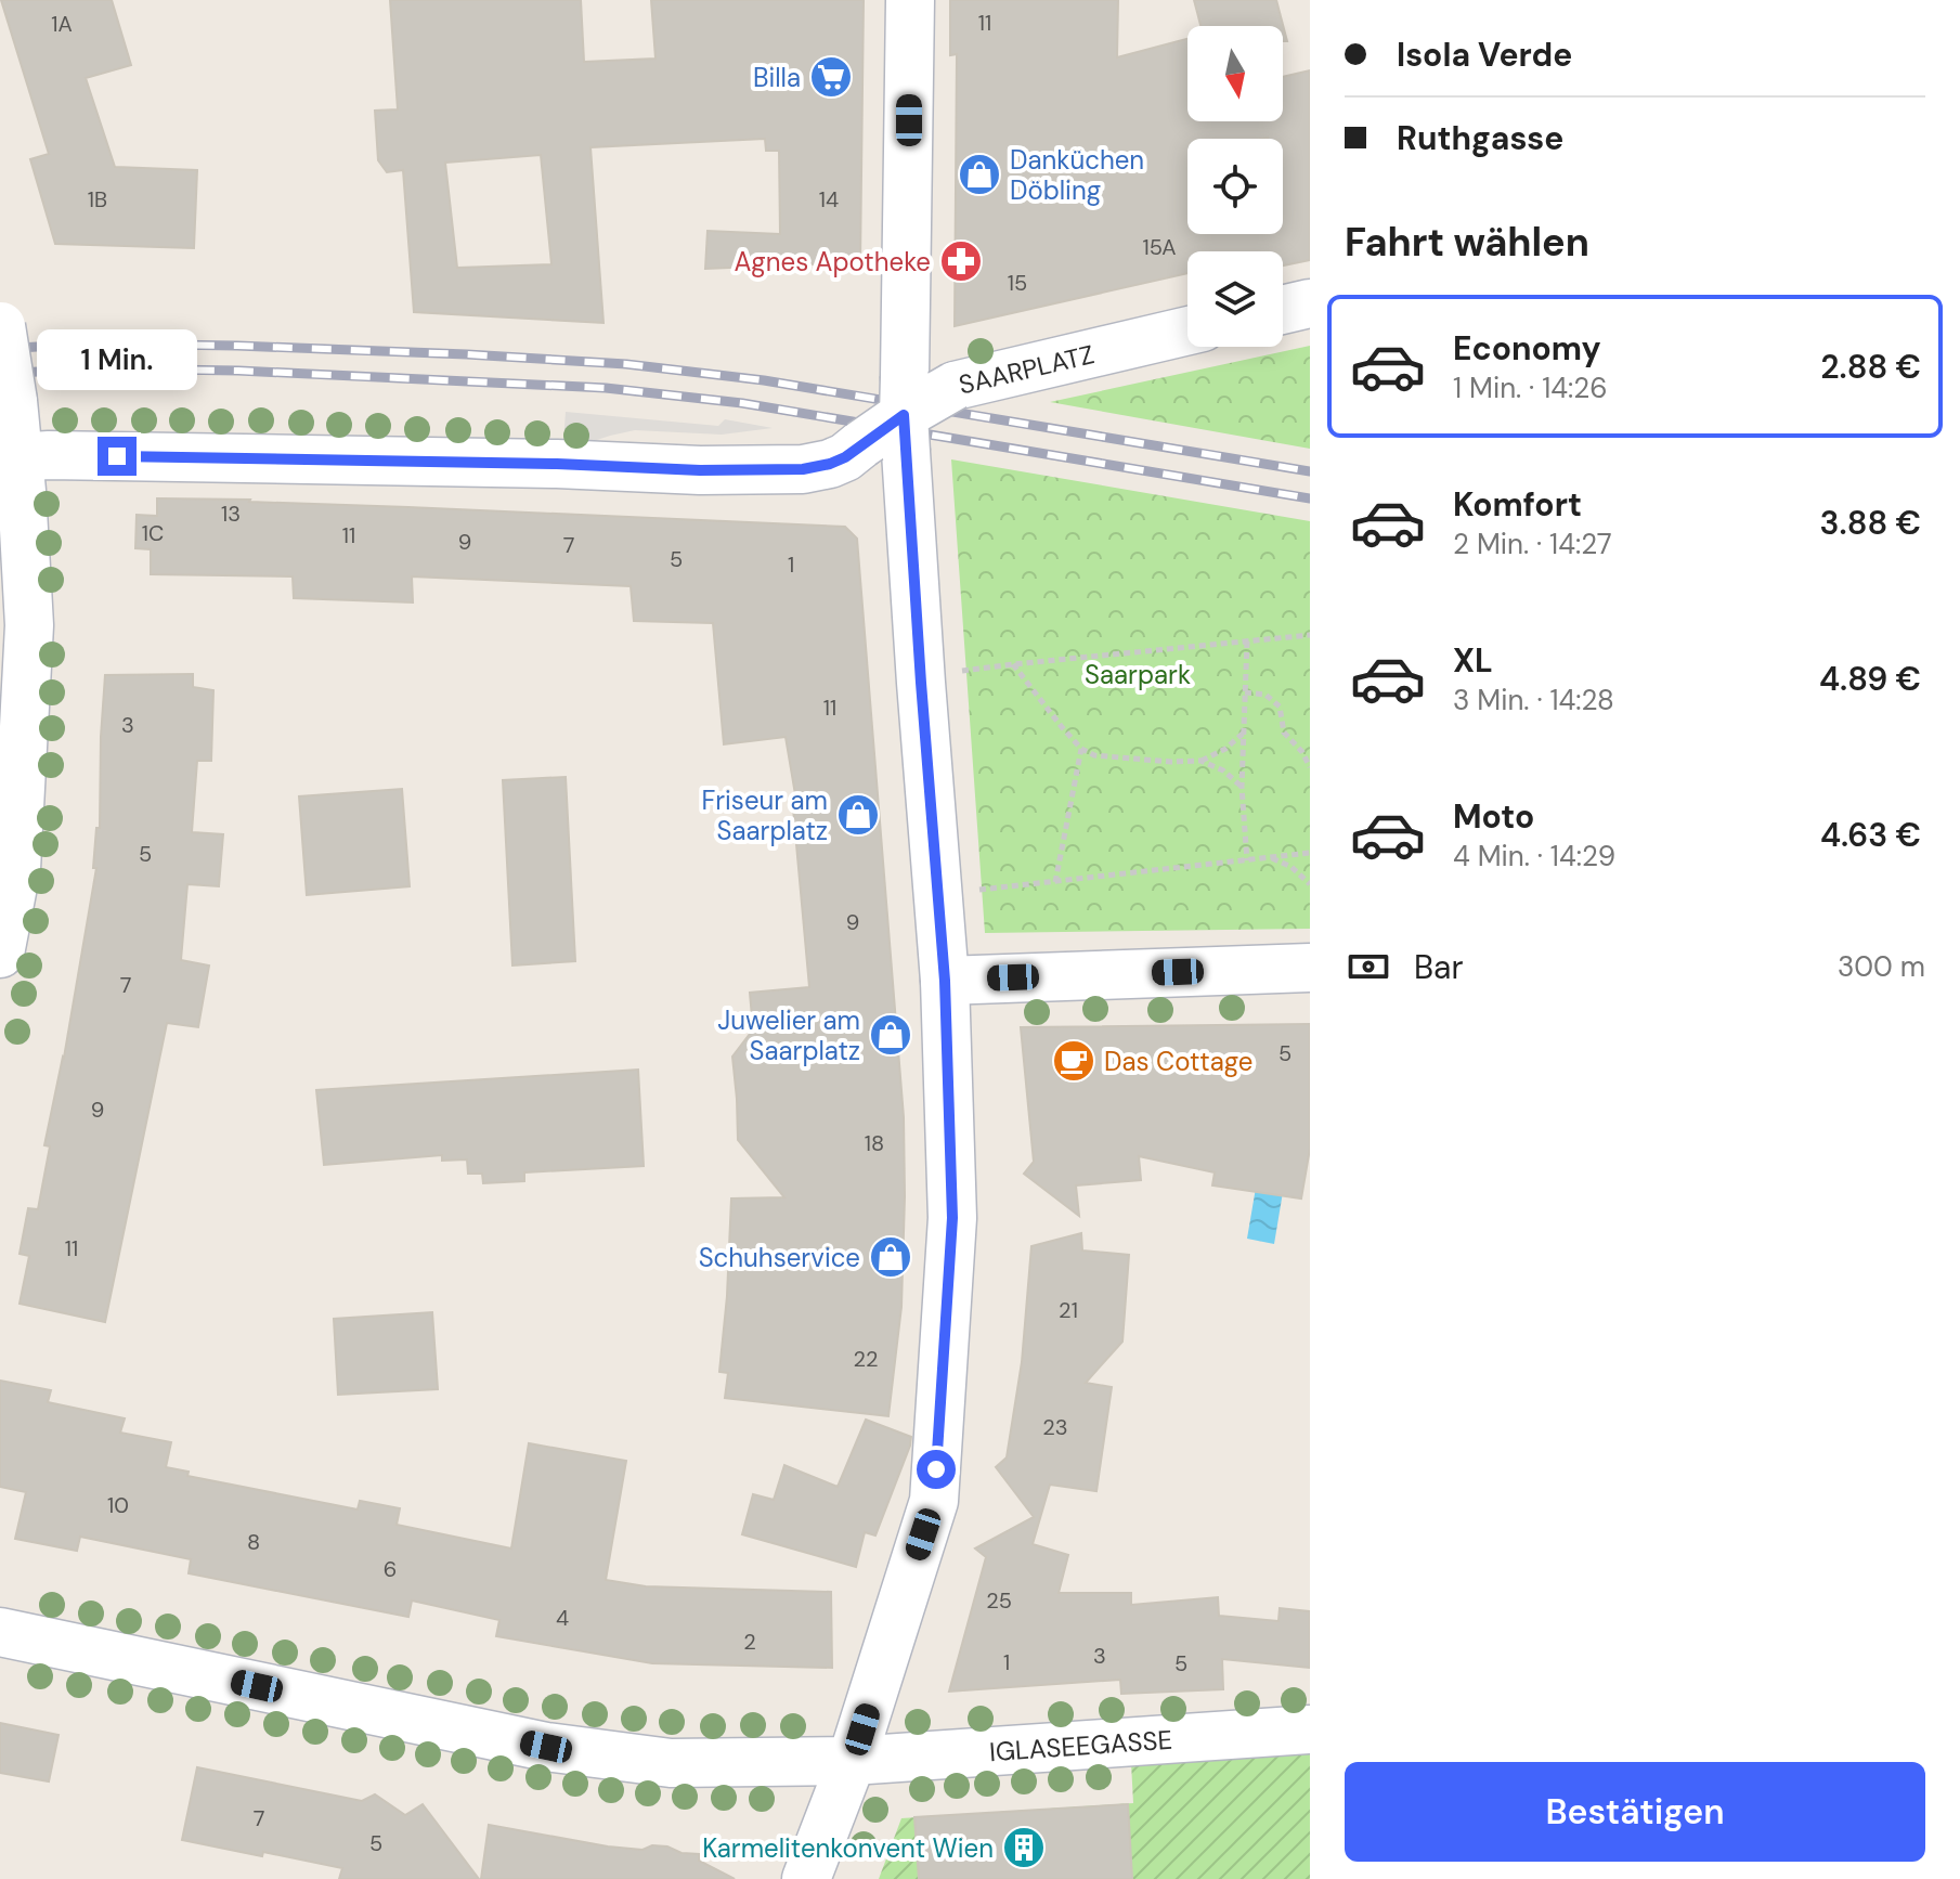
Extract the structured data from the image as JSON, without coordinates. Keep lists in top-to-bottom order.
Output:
{
  "streets": {
    "street": ["SAARPLATZ", "IGLASEEGASSE"]
  },
  "parks": ["Saarpark"],
  "places": {
    "supermarket": ["Billa"],
    "shop": [
      "Danküchen Döbling",
      "Friseur am Saarplatz",
      "Juwelier am Saarplatz",
      "Schuhservice"
    ],
    "pharmacy": ["Agnes Apotheke"],
    "cafe": ["Das Cottage"],
    "building": ["Karmelitenkonvent Wien"]
  },
  "house_numbers": [
    "11",
    "1A",
    "1B",
    "14",
    "15A",
    "15",
    "13",
    "1C",
    "11",
    "9",
    "7",
    "5",
    "1",
    "11",
    "3",
    "5",
    "9",
    "7",
    "5",
    "9",
    "18",
    "11",
    "21",
    "22",
    "23",
    "10",
    "8",
    "6",
    "25",
    "4",
    "2",
    "3",
    "1",
    "5",
    "7",
    "5"
  ],
  "north": "bottom",
  "page": {
    "banner": ["Isola Verde", "Ruthgasse"],
    "heading": "Fahrt wählen",
    "list": [
      {
        "name": "Economy",
        "note": "1 Min. · 14:26",
        "value": "2.88 €"
      },
      {
        "name": "Komfort",
        "note": "2 Min. · 14:27",
        "value": "3.88 €"
      },
      {
        "name": "XL",
        "note": "3 Min. · 14:28",
        "value": "4.89 €"
      },
      {
        "name": "Moto",
        "note": "4 Min. · 14:29",
        "value": "4.63 €"
      }
    ],
    "bubble": "1 Min.",
    "pay": ["Bar", "300 m"],
    "buttons": "Bestätigen"
  }
}
